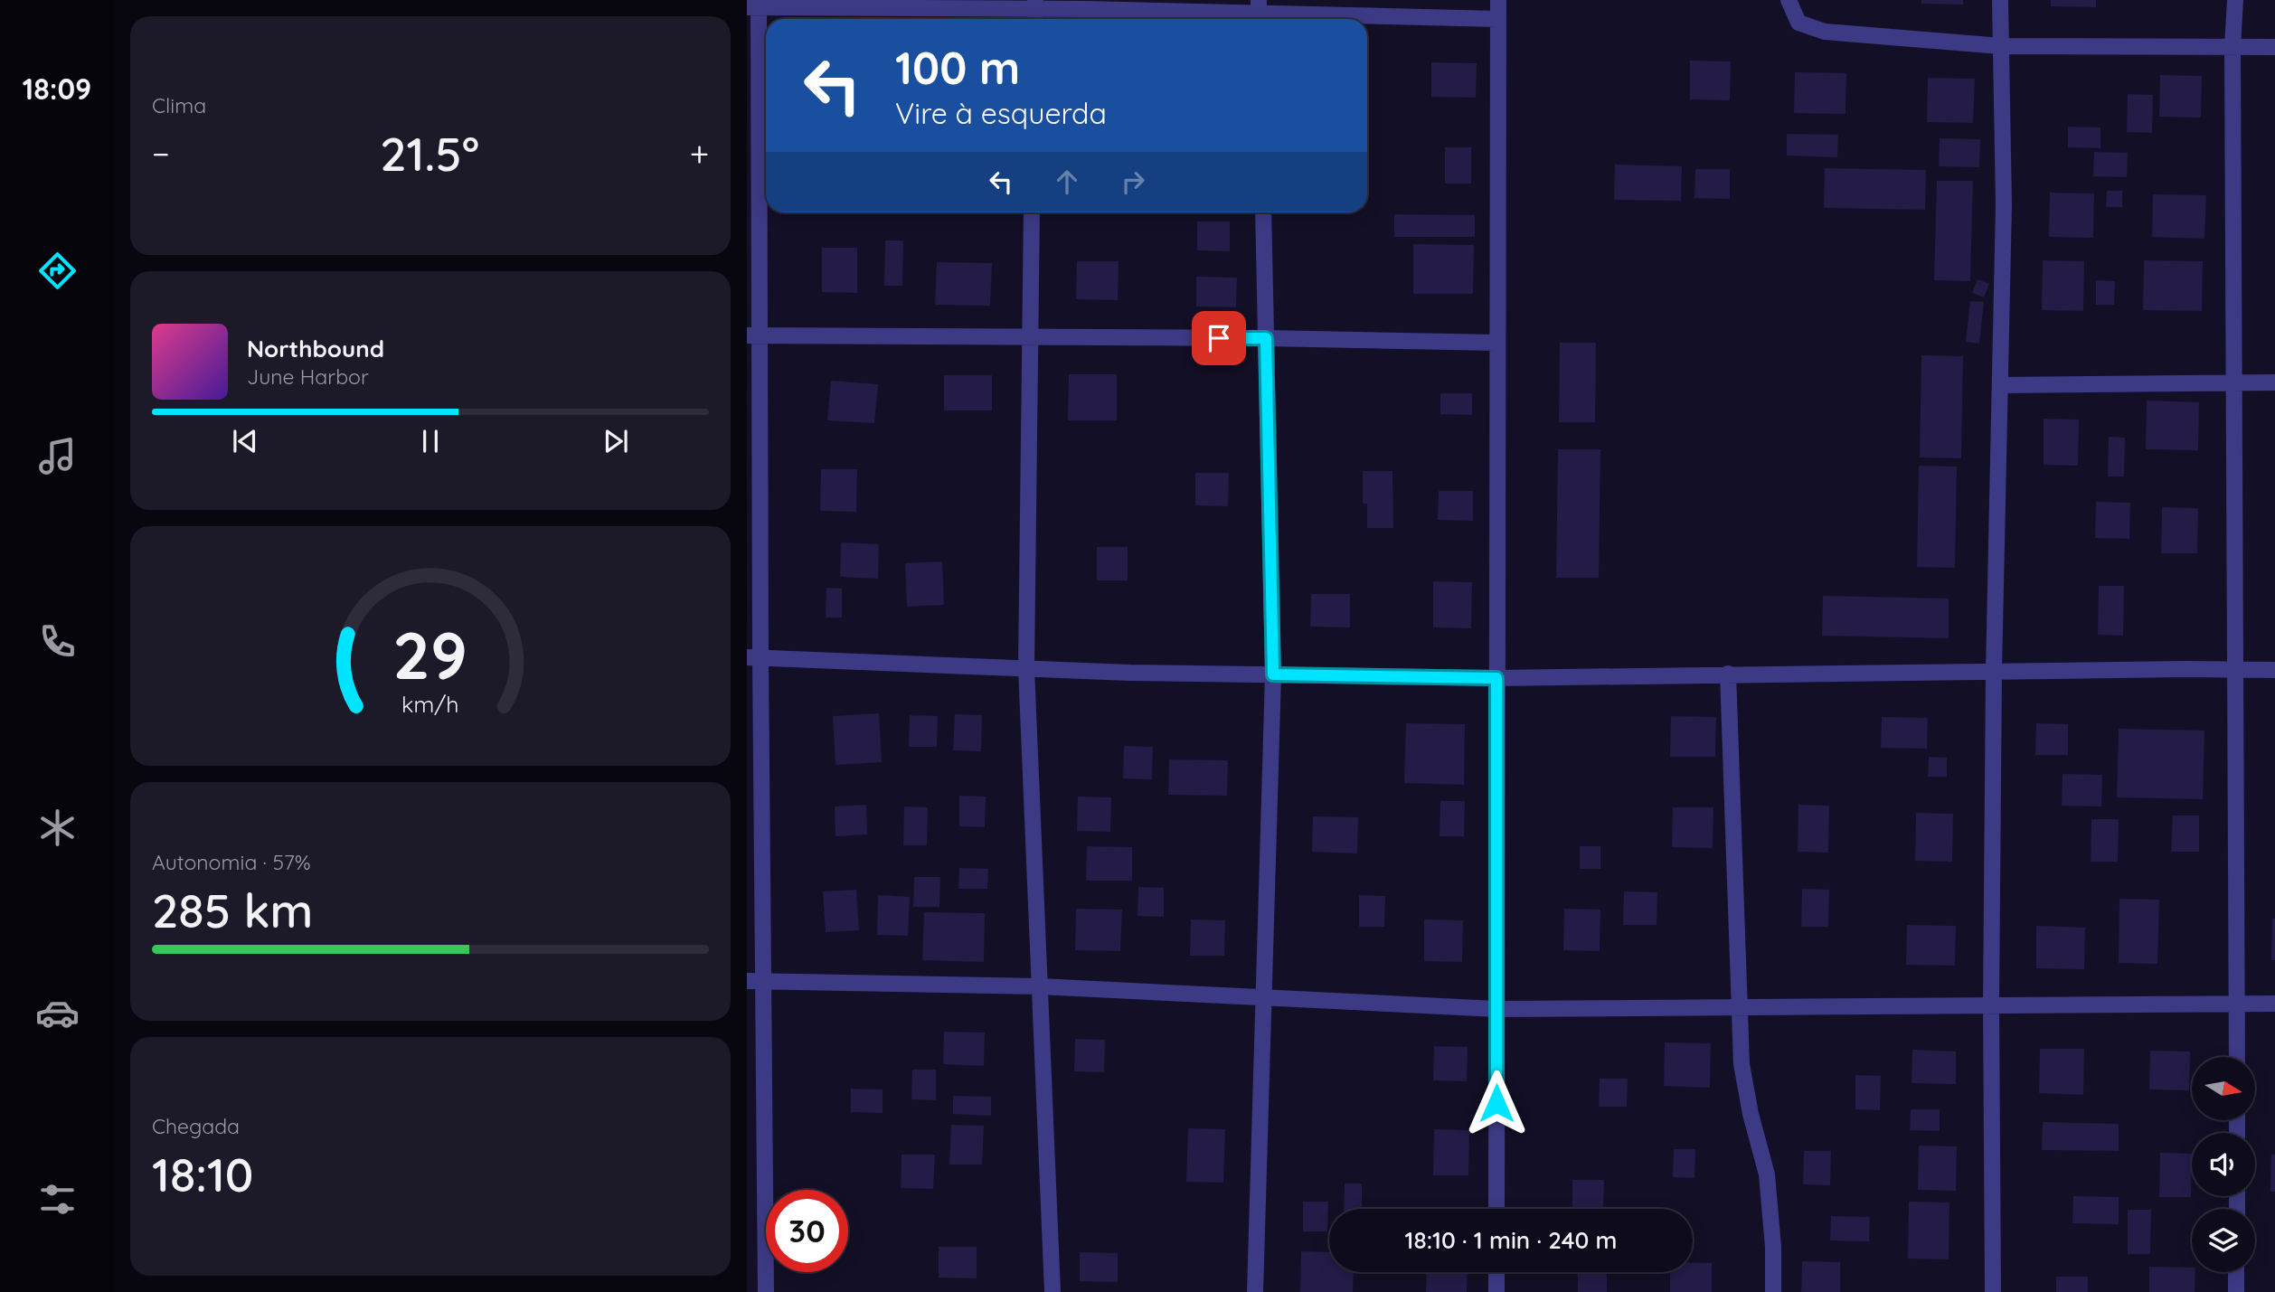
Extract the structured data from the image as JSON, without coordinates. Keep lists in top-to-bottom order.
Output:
{
  "north": "right",
  "page": {
    "tabs": "18:09",
    "tile": [
      "Clima",
      ["Autonomia · 57%", "285 km"],
      ["Chegada", "18:10"]
    ],
    "turn": ["100 m", "Vire à esquerda"],
    "heat": ["−", "21.5°", "+"],
    "song": ["Northbound", "June Harbor"],
    "limit": "30",
    "trip": "18:10 · 1 min · 240 m",
    "gauge": ["29", "km/h"]
  }
}
